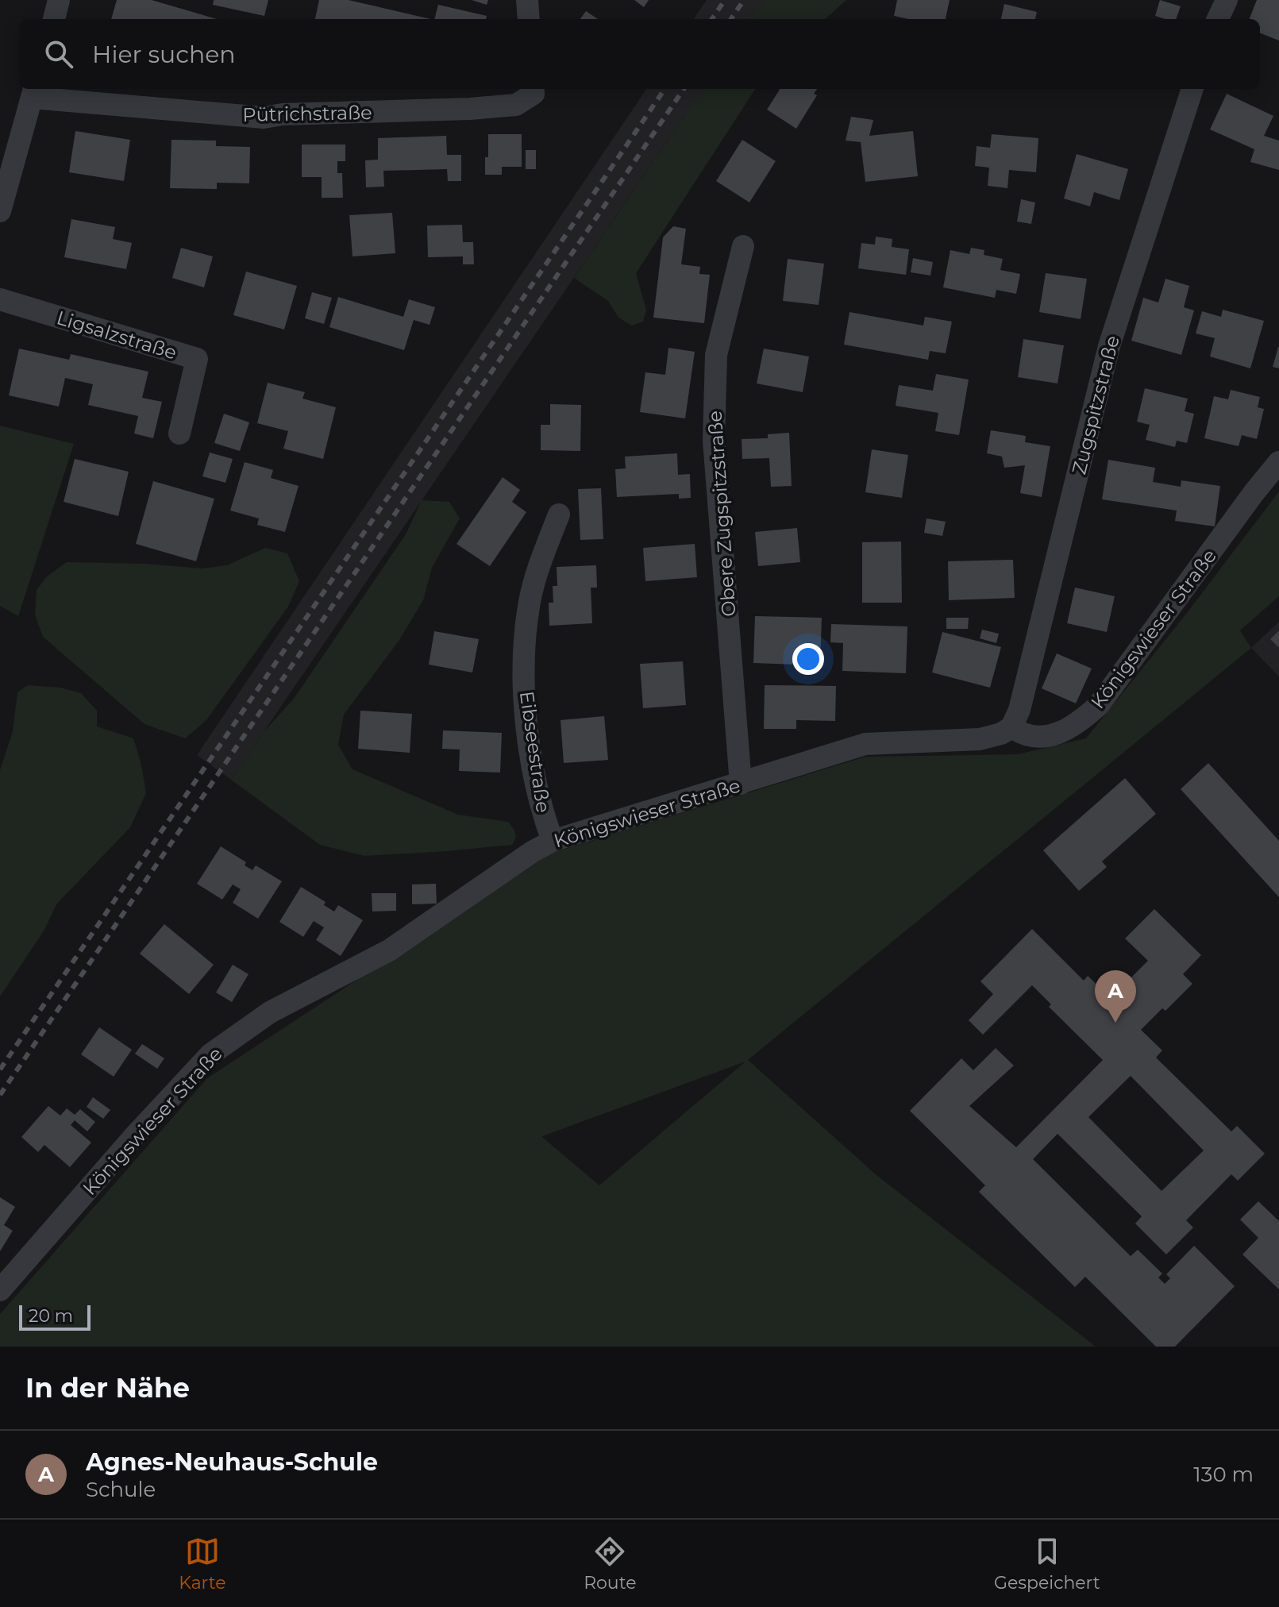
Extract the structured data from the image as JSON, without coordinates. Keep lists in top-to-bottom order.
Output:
{
  "streets": {
    "street": [
      "Pütrichstraße",
      "Ligsalzstraße",
      "Zugspitzstraße",
      "Obere Zugspitzstraße",
      "Königswieser Straße",
      "Eibseestraße"
    ]
  },
  "crossings": [
    ["Zugspitzstraße", "Königswieser Straße"],
    ["Obere Zugspitzstraße", "Königswieser Straße"],
    ["Königswieser Straße", "Eibseestraße"]
  ],
  "scale_bar": "20 m",
  "page": {
    "search": "Hier suchen",
    "pins": "A",
    "scale": "20 m",
    "heading": "In der Nähe",
    "list": [
      {
        "mark": "A",
        "name": "Agnes-Neuhaus-Schule",
        "note": "Schule",
        "value": "130 m"
      }
    ],
    "nav": ["Karte", "Route", "Gespeichert"]
  }
}
